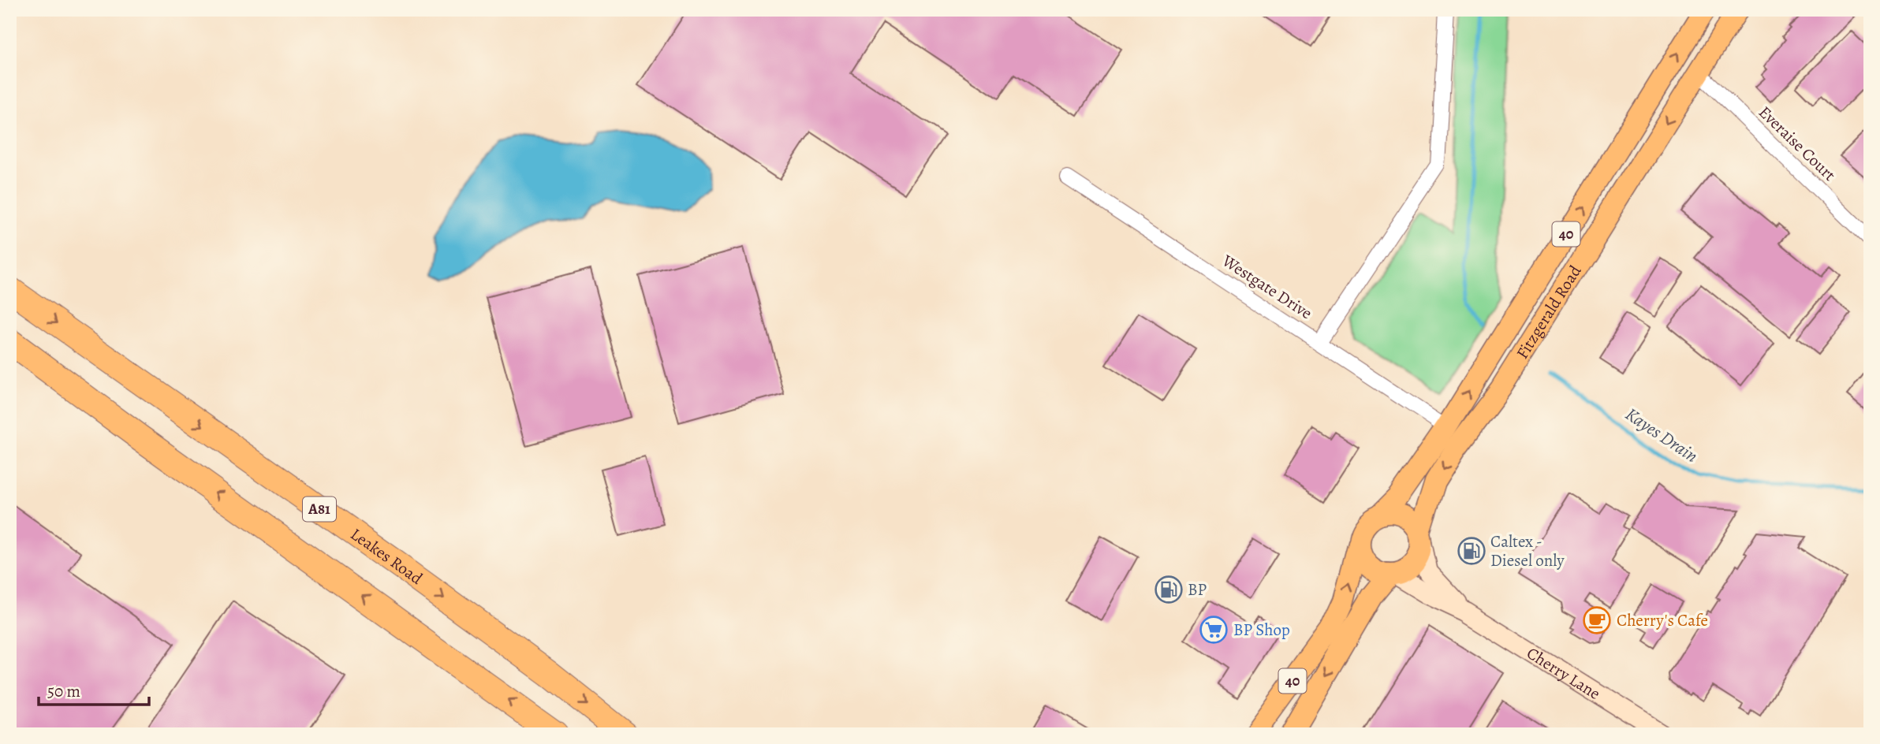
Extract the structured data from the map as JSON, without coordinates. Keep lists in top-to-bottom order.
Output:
{
  "streets": {
    "highway": ["A81", "Leakes Road"],
    "main road": ["40", "Fitzgerald Road"],
    "street": ["Everaise Court", "Westgate Drive", "Cherry Lane"]
  },
  "crossings": [
    ["Everaise Court", "Fitzgerald Road"],
    ["40", "Fitzgerald Road"],
    ["40", "Cherry Lane"],
    ["Westgate Drive", "Fitzgerald Road"],
    ["Fitzgerald Road", "Cherry Lane"]
  ],
  "water": ["Kayes Drain"],
  "places": {
    "fuel station": ["Caltex - Diesel only", "BP"],
    "cafe": ["Cherry's Cafe"],
    "supermarket": ["BP Shop"]
  },
  "scale_bar": "50 m"
}
